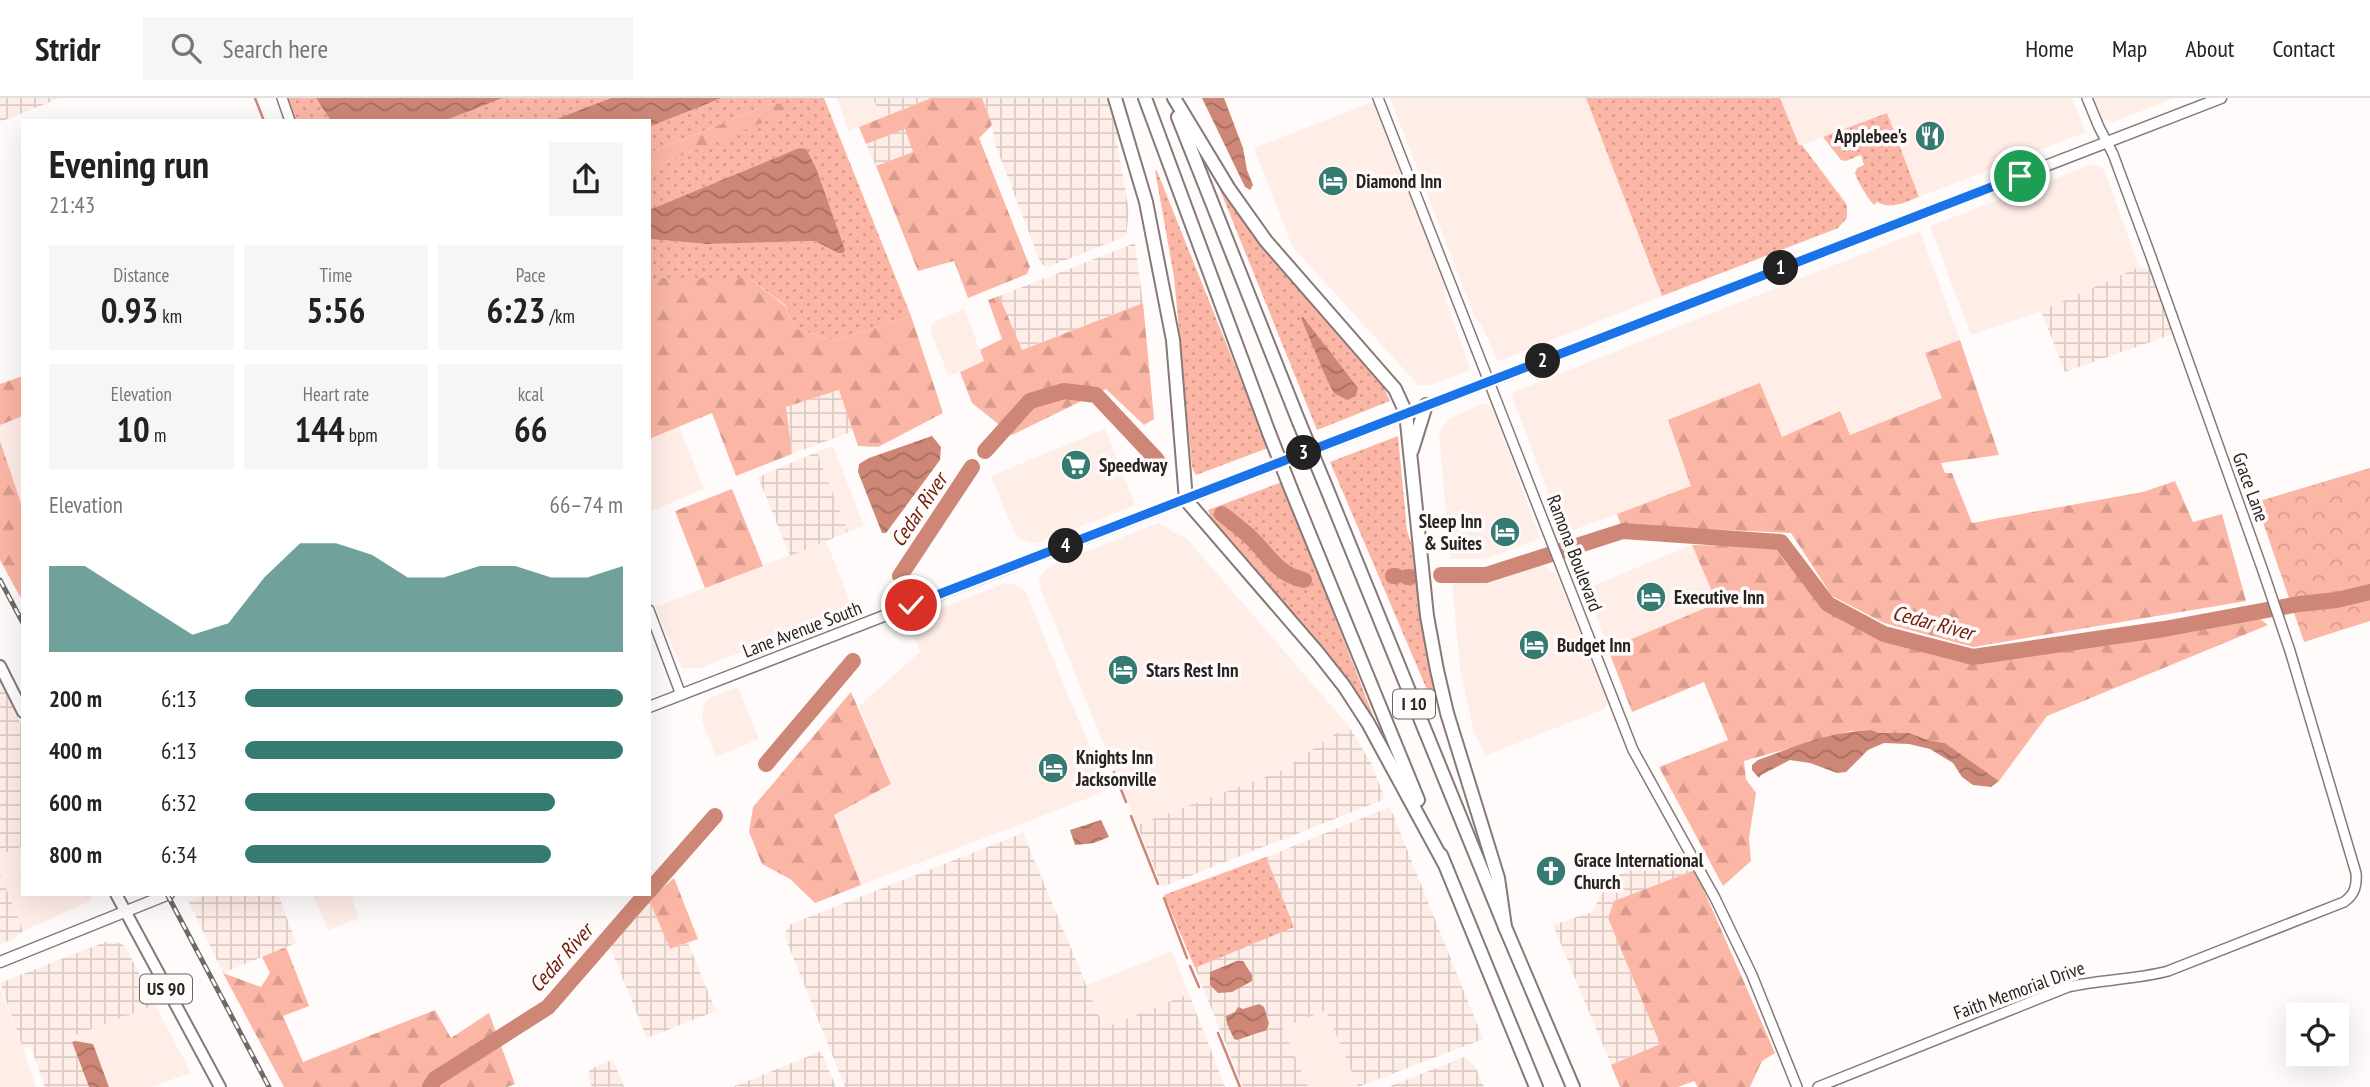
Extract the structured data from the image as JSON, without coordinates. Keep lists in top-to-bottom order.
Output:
{
  "streets": {
    "highway": ["I 10"],
    "main road": ["Lane Avenue South", "US 90"],
    "street": ["Grace Lane", "Ramona Boulevard", "Faith Memorial Drive"]
  },
  "crossings": [
    ["Grace Lane", "Lane Avenue South"],
    ["Grace Lane", "Faith Memorial Drive"],
    ["Ramona Boulevard", "Lane Avenue South"]
  ],
  "water": ["Cedar River"],
  "places": {
    "restaurant": ["Applebee's"],
    "hotel": [
      "Diamond Inn",
      "Sleep Inn & Suites",
      "Executive Inn",
      "Budget Inn",
      "Stars Rest Inn",
      "Knights Inn Jacksonville"
    ],
    "supermarket": ["Speedway"],
    "church": ["Grace International Church"]
  },
  "page": {
    "header": "Stridr",
    "search": "Search here",
    "nav": [
      "Home",
      "Map",
      "About",
      "Contact"
    ],
    "heading": ["Evening run", "21:43"],
    "stats": [
      ["Distance", "0.93 km"],
      ["Time", "5:56"],
      ["Pace", "6:23 /km"],
      ["Elevation", "10 m"],
      ["Heart rate", "144 bpm"],
      ["kcal", "66"]
    ],
    "pins": [
      "1",
      "2",
      "3",
      "4"
    ],
    "chart": ["Elevation", "66–74 m"],
    "list": [
      {
        "name": "200 m",
        "note": "6:13"
      },
      {
        "name": "400 m",
        "note": "6:13"
      },
      {
        "name": "600 m",
        "note": "6:32"
      },
      {
        "name": "800 m",
        "note": "6:34"
      }
    ]
  }
}
